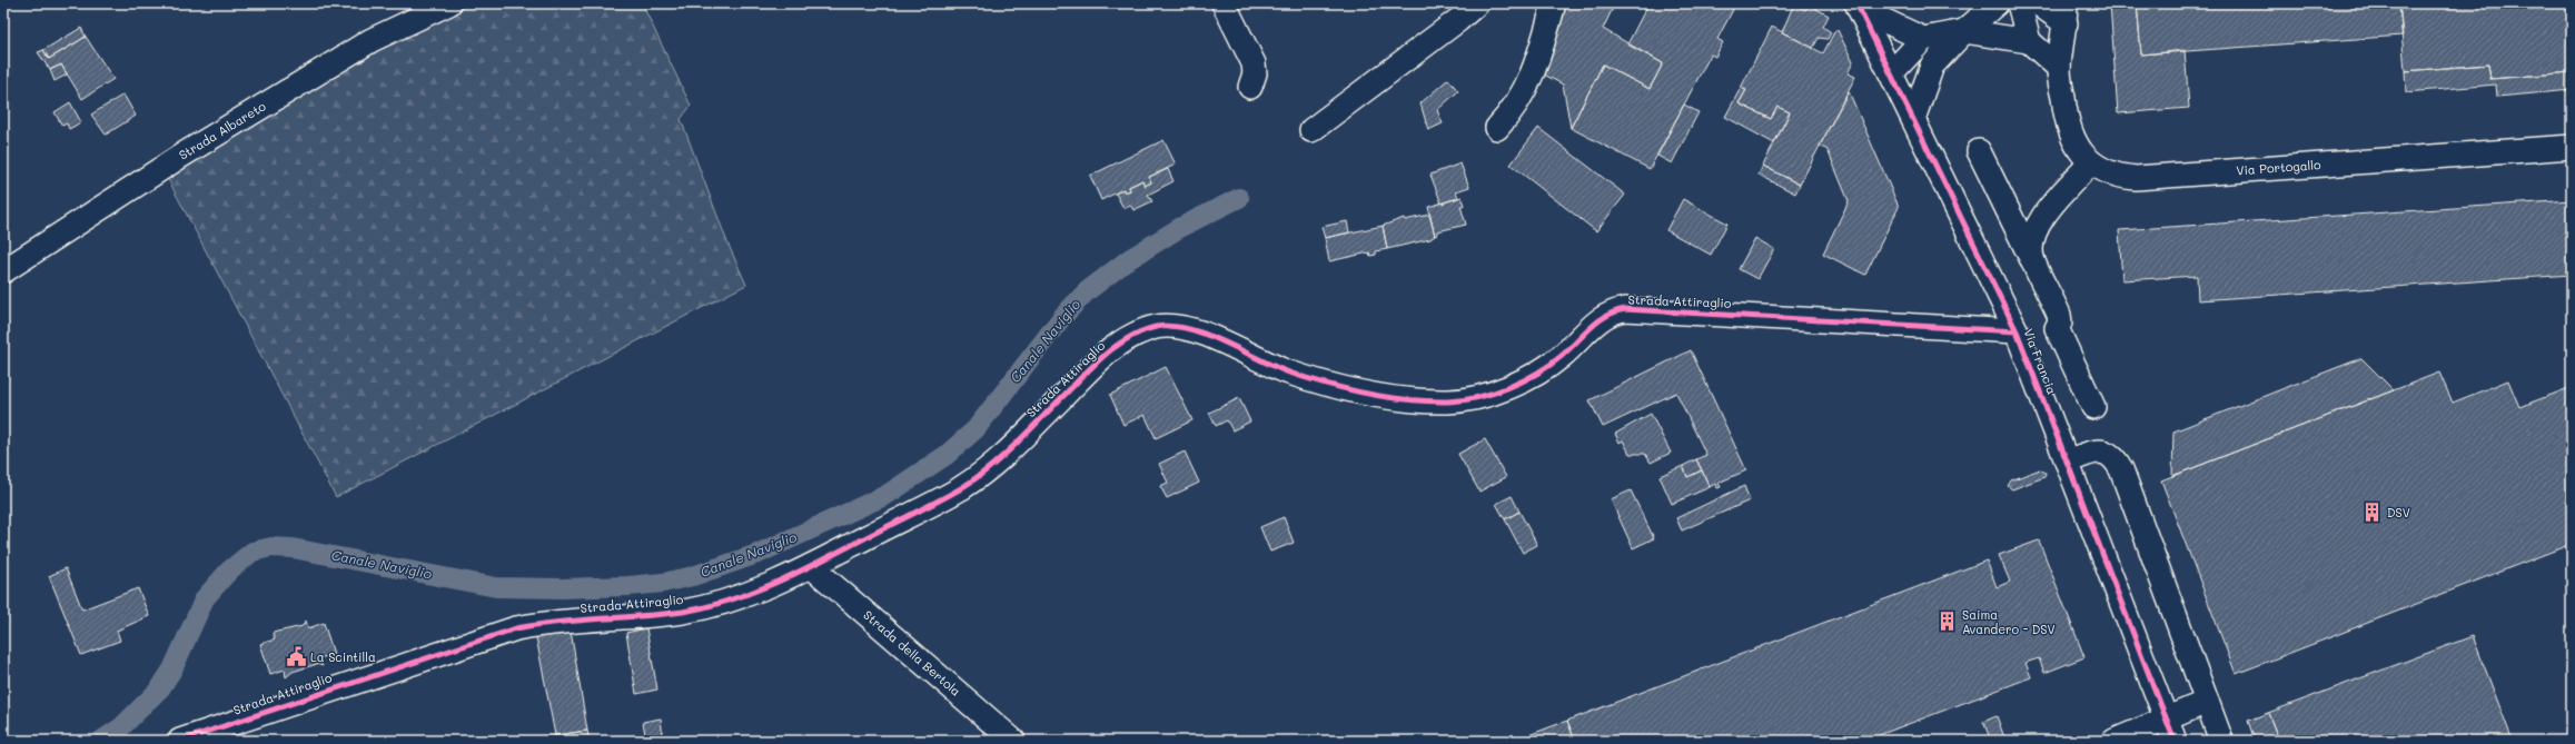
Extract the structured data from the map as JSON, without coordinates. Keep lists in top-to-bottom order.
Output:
{
  "streets": {
    "street": [
      "Strada Albareto",
      "Via Portogallo",
      "Strada Attiraglio",
      "Via Francia",
      "Strada della Bertola"
    ]
  },
  "crossings": [
    ["Strada Attiraglio", "Via Francia"],
    ["Strada Attiraglio", "Strada della Bertola"]
  ],
  "water": ["Canale Naviglio"],
  "places": {
    "building": ["DSV", "Saima Avandero - DSV"],
    "public building": ["La Scintilla"]
  }
}
